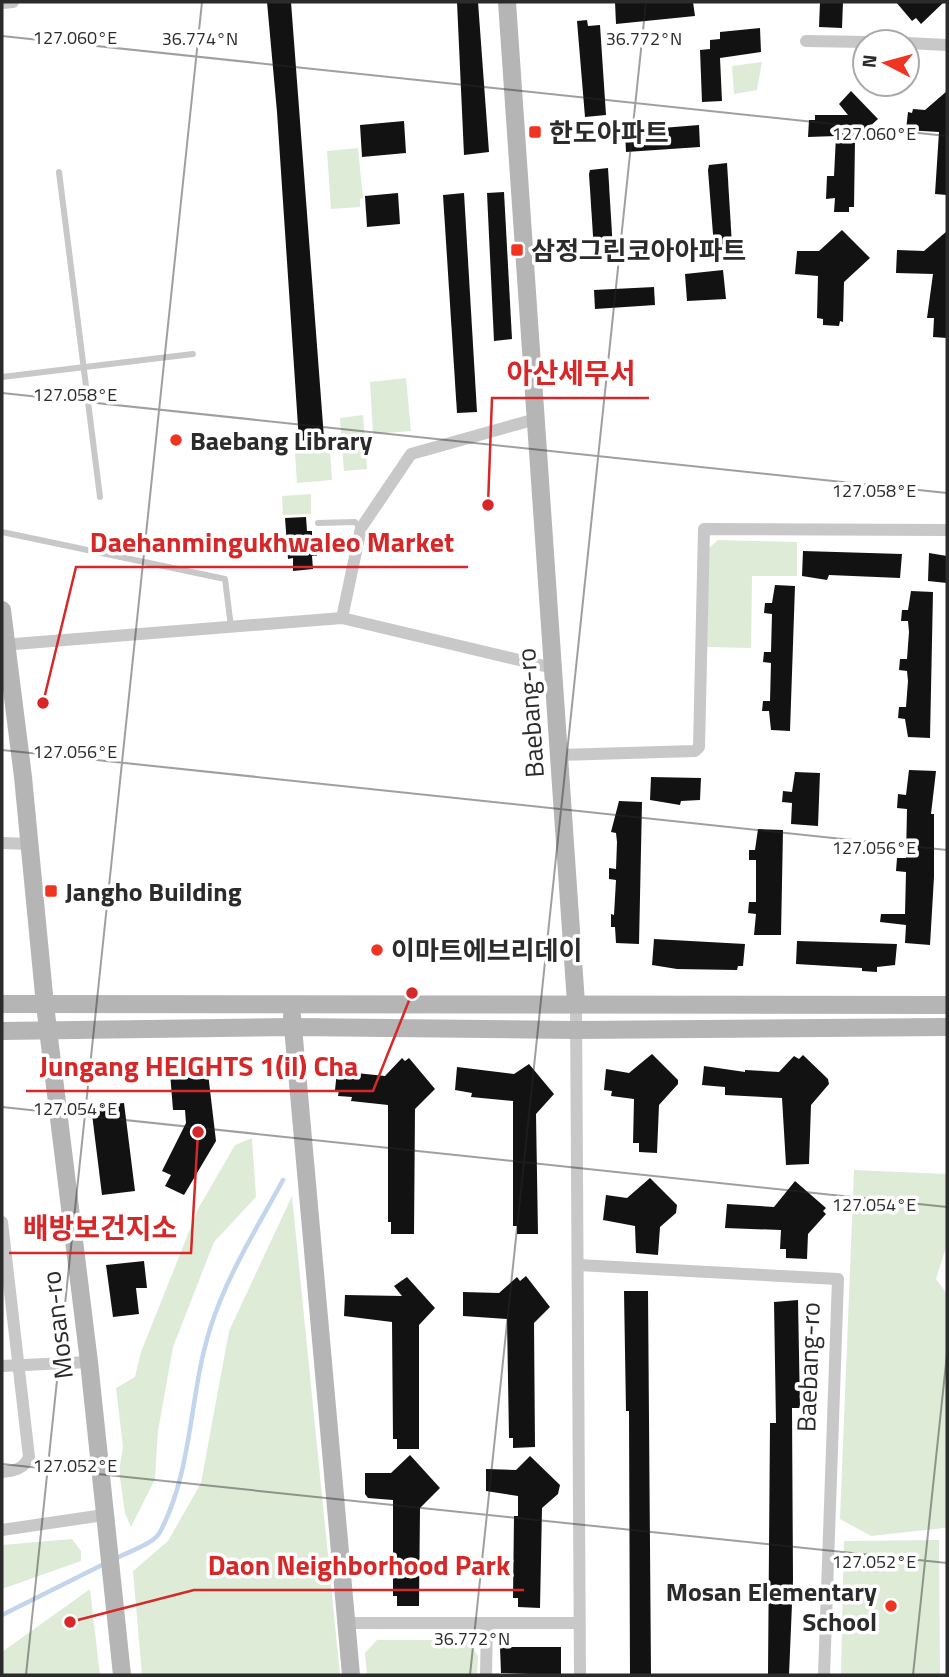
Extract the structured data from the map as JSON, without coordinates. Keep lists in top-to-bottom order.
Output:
{
  "streets": {
    "street": ["Baebang-ro", "Mosan-ro"]
  },
  "places": {
    "transit": ["한도아파트", "삼정그린코아아파트", "Jangho Building"],
    "other": [
      "Baebang Library",
      "아산세무서",
      "Daehanmingukhwaleo Market",
      "이마트에브리데이",
      "Jungang HEIGHTS 1(il) Cha",
      "배방보건지소",
      "Mosan Elementary School",
      "Daon Neighborhood Park"
    ]
  },
  "north": "left",
  "coordinates": [
    "127.060°E",
    "36.774°N",
    "36.772°N",
    "127.058°E",
    "127.056°E",
    "127.054°E",
    "127.052°E"
  ]
}
